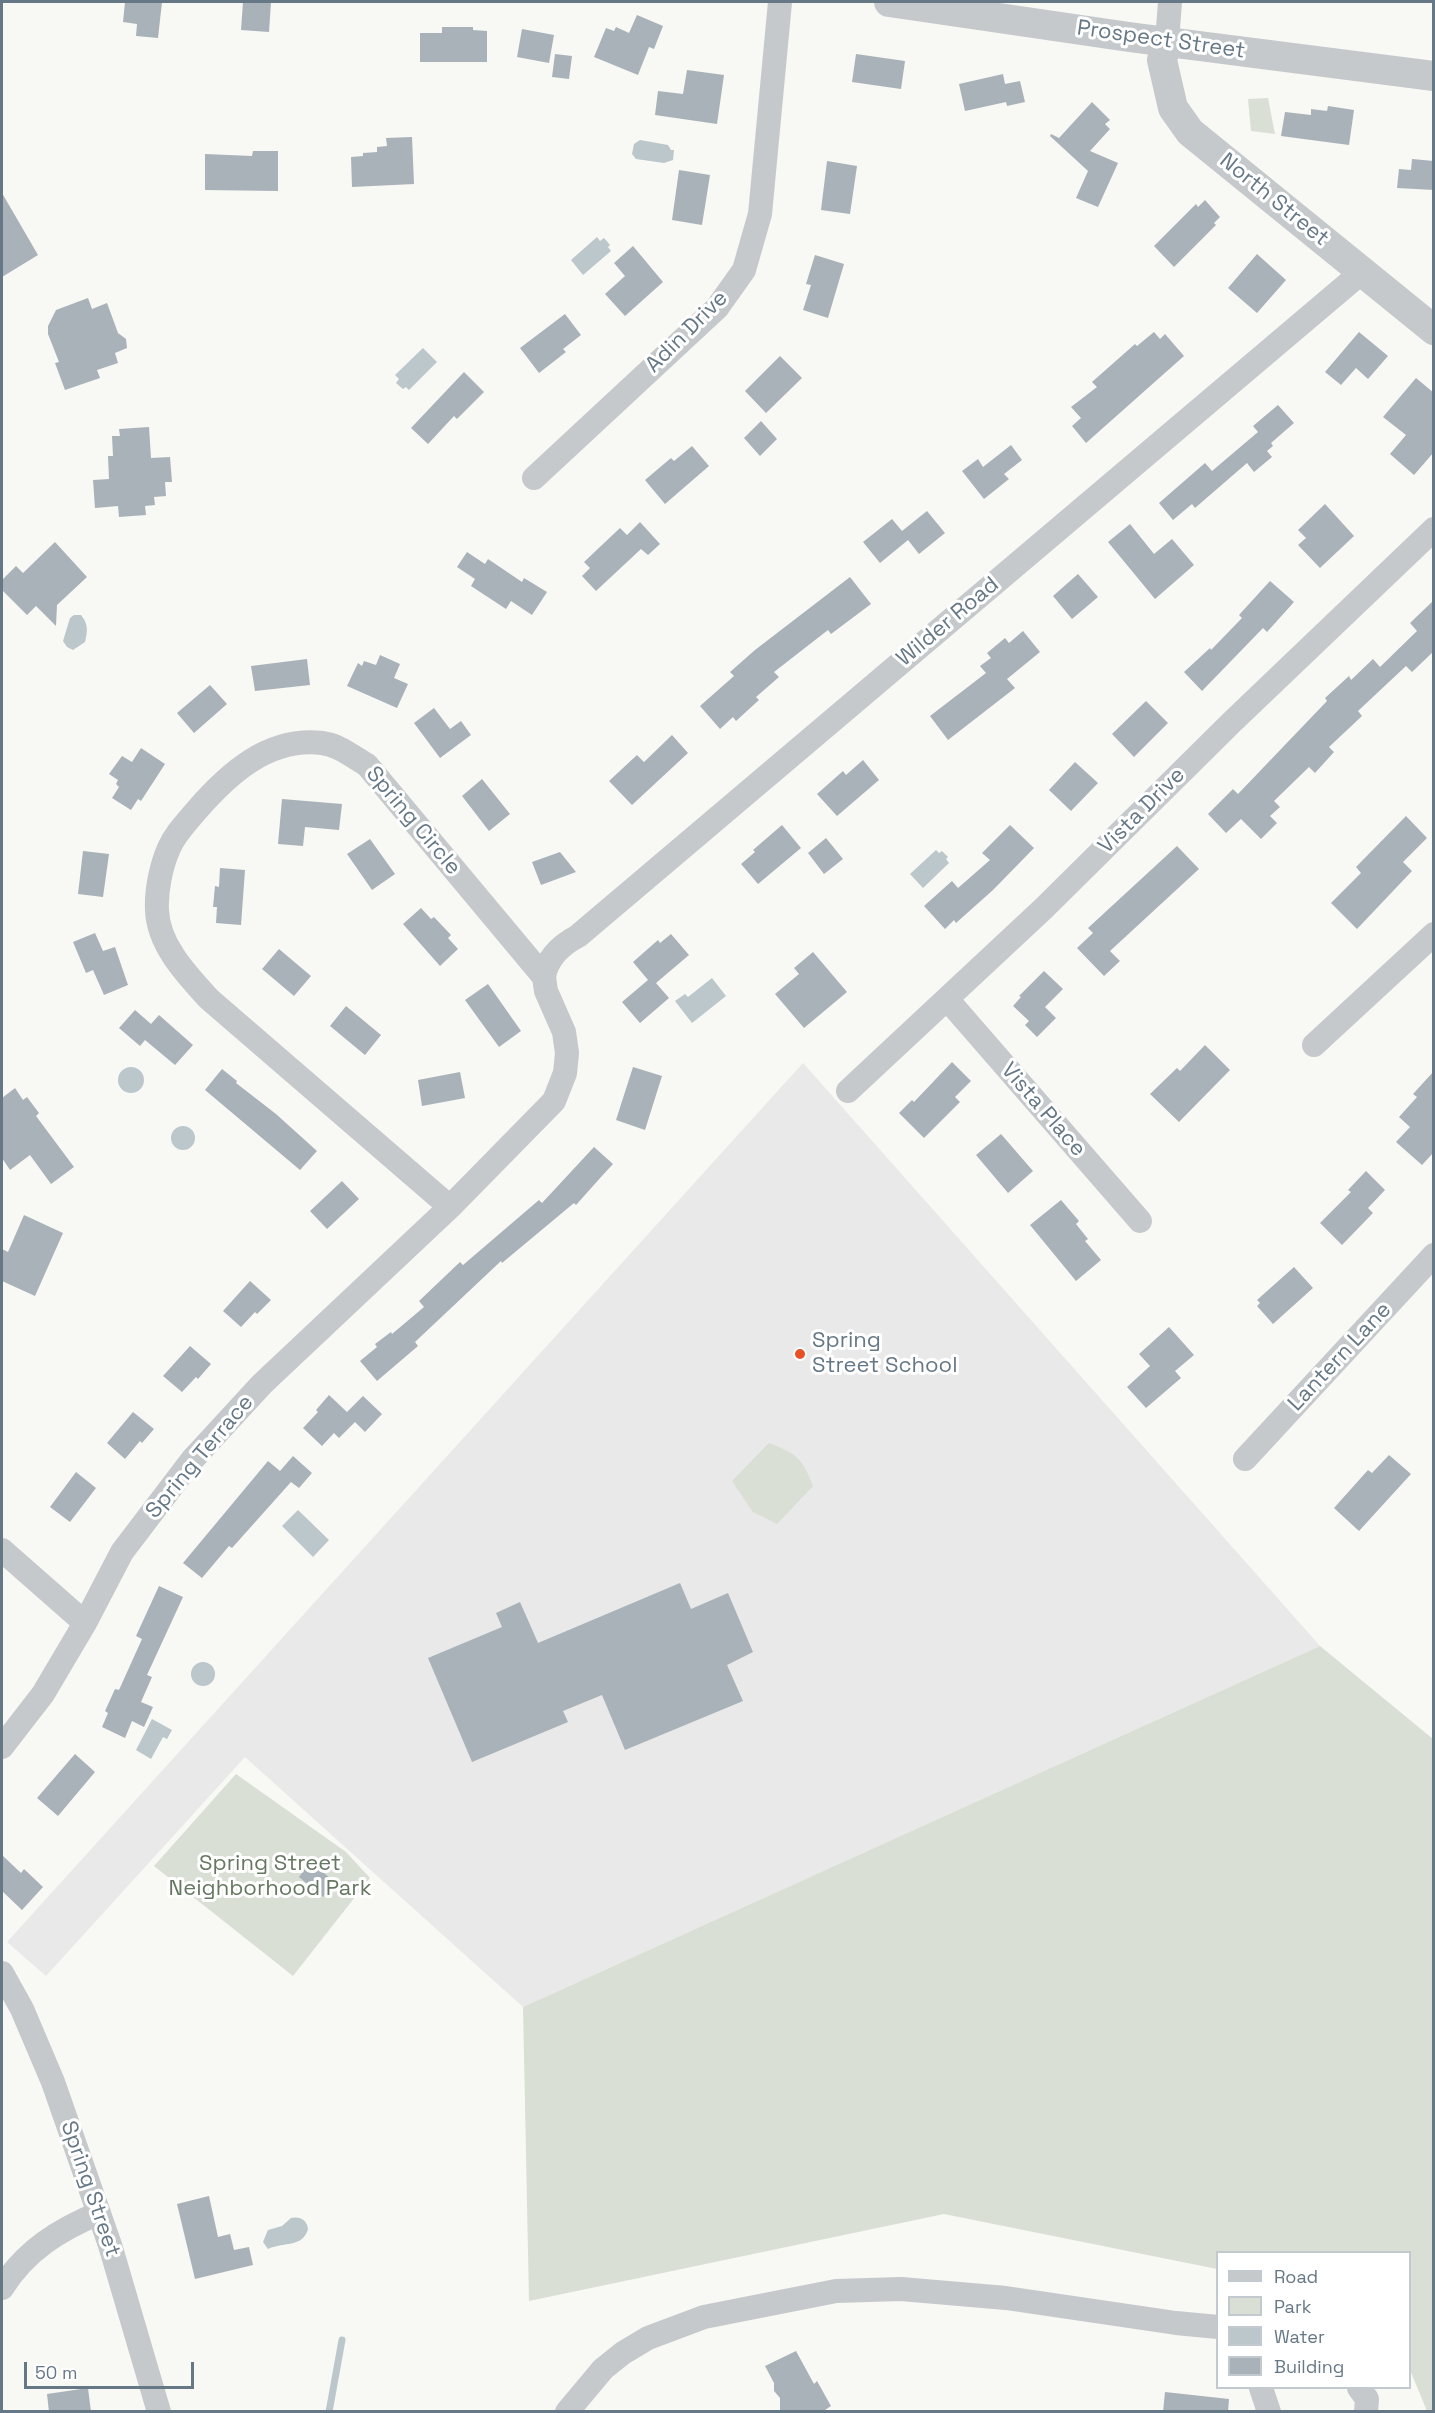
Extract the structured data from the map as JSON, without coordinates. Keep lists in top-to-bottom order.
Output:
{
  "streets": {
    "street": [
      "Prospect Street",
      "North Street",
      "Adin Drive",
      "Wilder Road",
      "Vista Drive",
      "Spring Circle",
      "Vista Place",
      "Lantern Lane",
      "Spring Terrace",
      "Spring Street"
    ]
  },
  "crossings": [
    ["Prospect Street", "North Street"],
    ["North Street", "Wilder Road"],
    ["Wilder Road", "Spring Circle"],
    ["Vista Drive", "Vista Place"],
    ["Spring Circle", "Spring Terrace"]
  ],
  "parks": ["Spring Street Neighborhood Park"],
  "places": ["Spring Street School"],
  "legend": [
    "Road",
    "Park",
    "Water",
    "Building"
  ],
  "scale_bar": "50 m"
}
